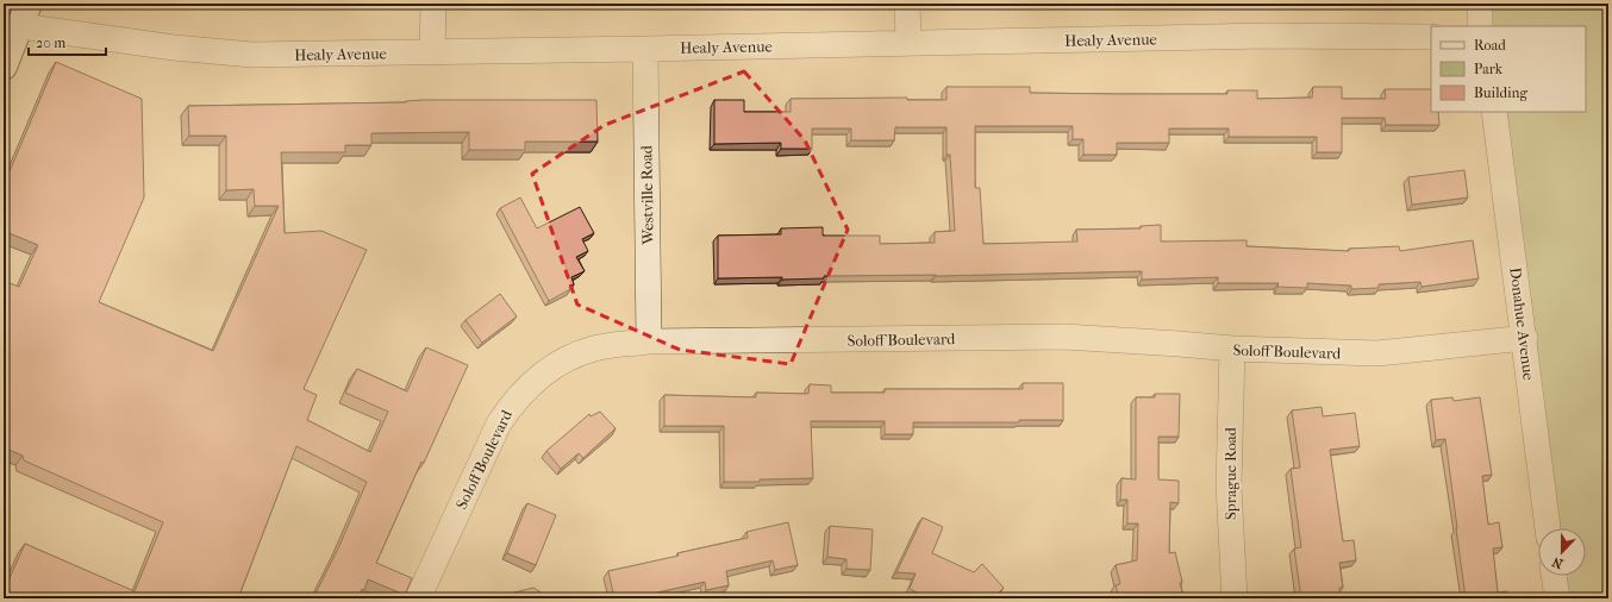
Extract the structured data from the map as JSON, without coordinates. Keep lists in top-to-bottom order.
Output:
{
  "streets": {
    "street": [
      "Healy Avenue",
      "Westville Road",
      "Donahue Avenue",
      "Soloff Boulevard",
      "Sprague Road"
    ]
  },
  "crossings": [
    ["Healy Avenue", "Westville Road"],
    ["Westville Road", "Soloff Boulevard"],
    ["Donahue Avenue", "Soloff Boulevard"],
    ["Soloff Boulevard", "Sprague Road"]
  ],
  "legend": ["Road", "Park", "Building"],
  "scale_bar": "20 m",
  "north": "bottom"
}
